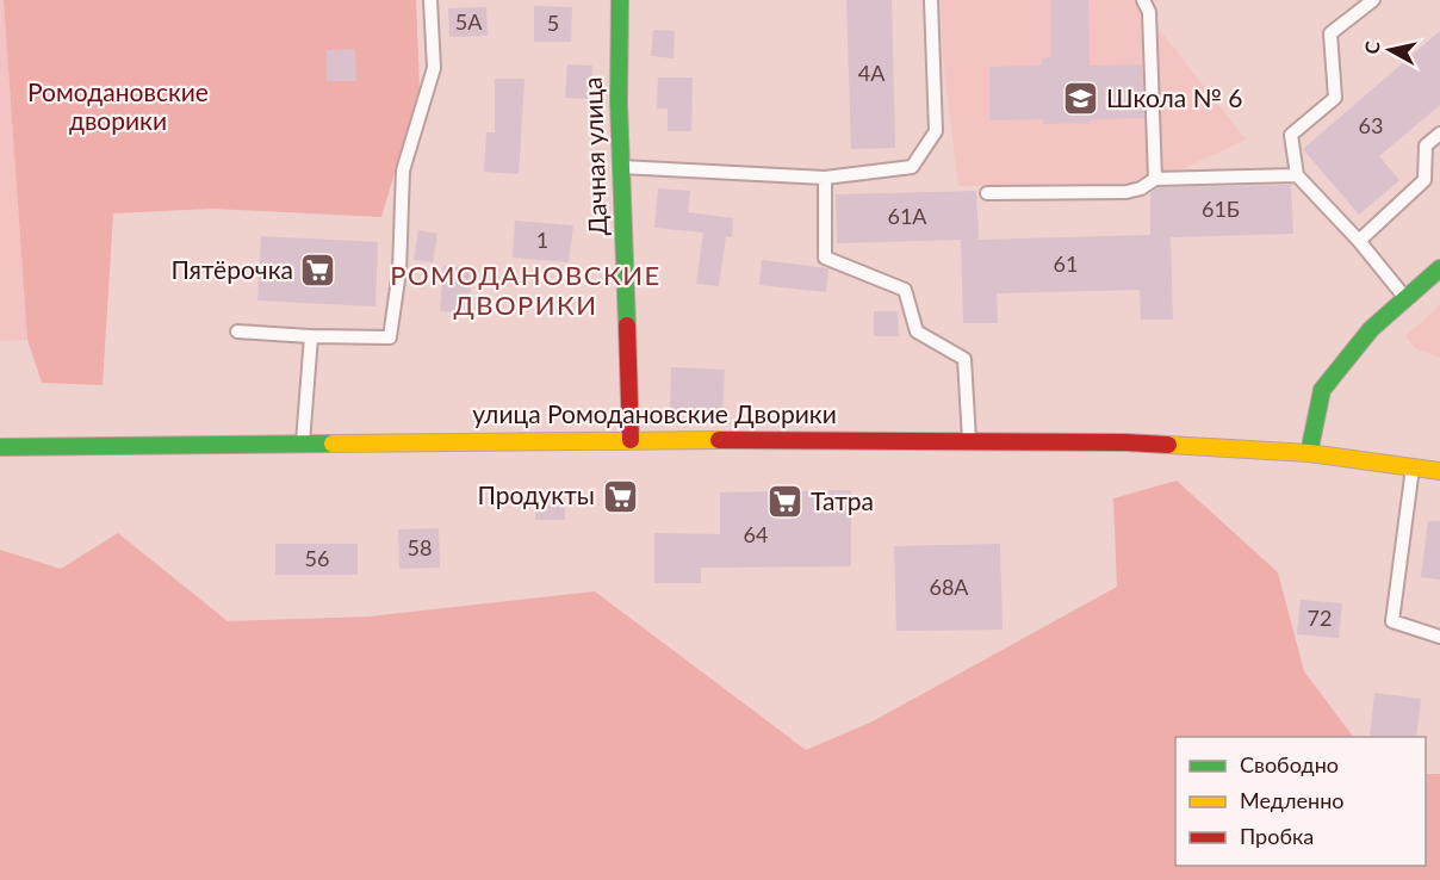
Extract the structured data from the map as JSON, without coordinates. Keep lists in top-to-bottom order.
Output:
{
  "streets": {
    "street": ["Дачная улица", "улица Ромодановские Дворики"]
  },
  "crossings": [
    ["Дачная улица", "улица Ромодановские Дворики"]
  ],
  "districts": ["РОМОДАНОВСКИЕ ДВОРИКИ"],
  "parks": ["Ромодановские дворики"],
  "places": {
    "school or university": ["Школа № 6"],
    "supermarket": ["Пятёрочка", "Продукты", "Татра"]
  },
  "house_numbers": [
    "5А",
    "5",
    "4А",
    "63",
    "61Б",
    "61А",
    "1",
    "61",
    "64",
    "58",
    "56",
    "68А",
    "72"
  ],
  "legend": ["Свободно", "Медленно", "Пробка"],
  "north": "left"
}
